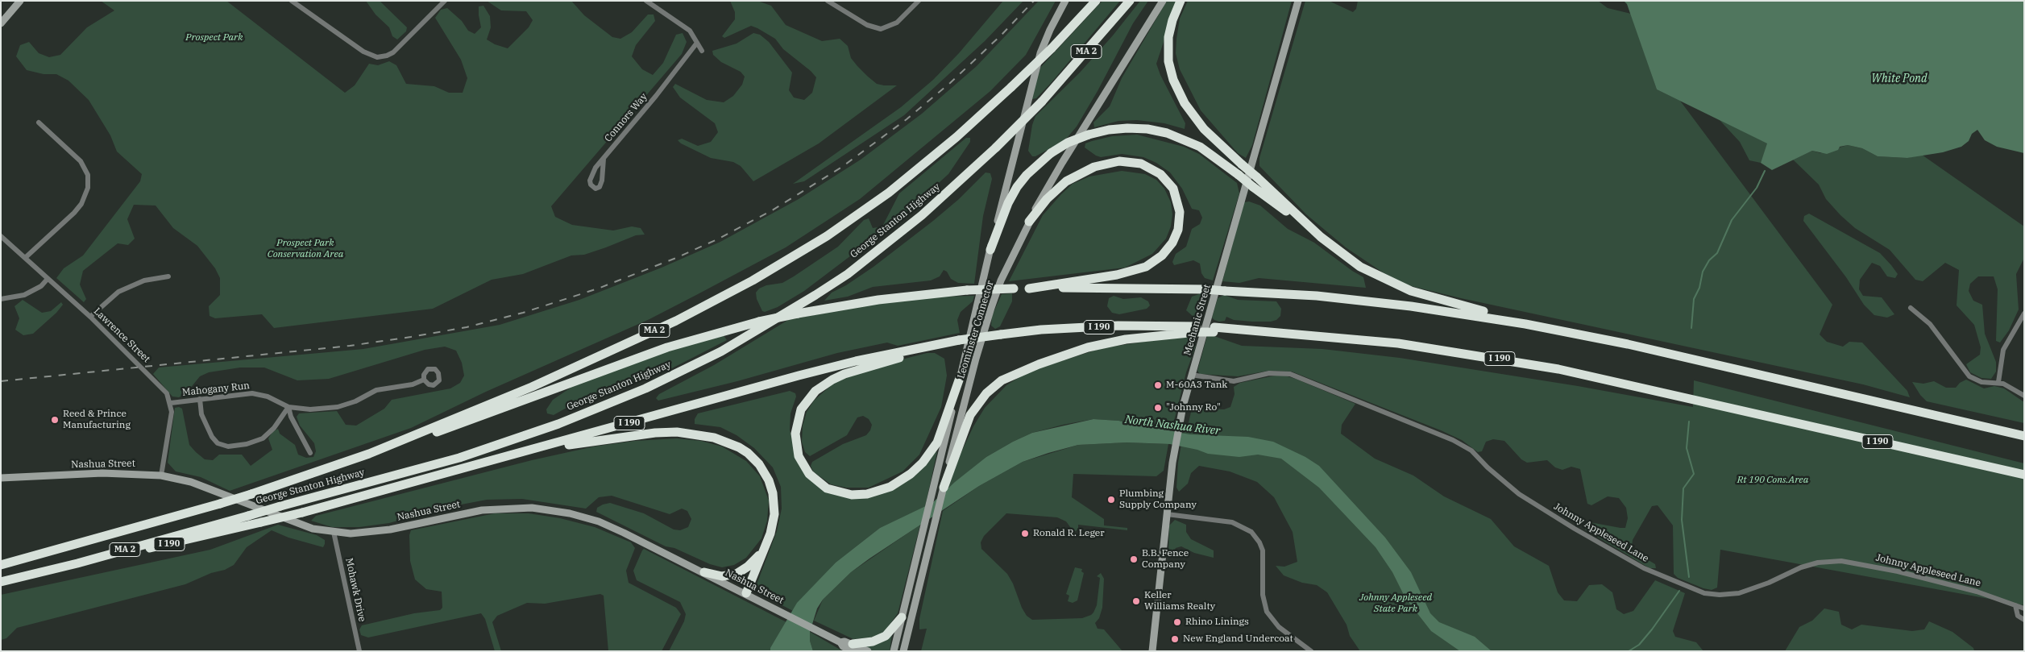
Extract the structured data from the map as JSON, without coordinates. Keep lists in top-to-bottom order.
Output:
{
  "streets": {
    "highway": ["MA 2", "George Stanton Highway", "I 190"],
    "main road": ["Mechanic Street", "Leominster Connector", "Nashua Street"],
    "street": [
      "Connors Way",
      "Lawrence Street",
      "Mahogany Run",
      "Johnny Appleseed Lane",
      "Mohawk Drive"
    ]
  },
  "crossings": [
    ["George Stanton Highway", "I 190"],
    ["Mechanic Street", "Johnny Appleseed Lane"],
    ["Lawrence Street", "Mahogany Run"],
    ["Nashua Street", "Mohawk Drive"]
  ],
  "water": ["White Pond", "North Nashua River"],
  "parks": [
    "Prospect Park",
    "Prospect Park Conservation Area",
    "Rt 190 Cons.Area",
    "Johnny Appleseed State Park"
  ],
  "places": [
    "M-60A3 Tank",
    "\"Johnny Ro\"",
    "Reed & Prince Manufacturing",
    "Plumbing Supply Company",
    "Ronald R. Leger",
    "B.B. Fence Company",
    "Keller Williams Realty",
    "Rhino Linings",
    "New England Undercoat"
  ]
}
